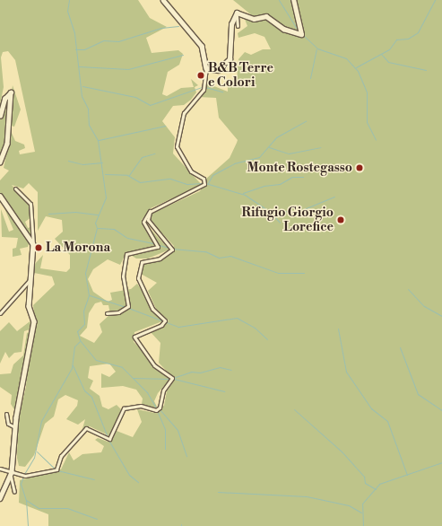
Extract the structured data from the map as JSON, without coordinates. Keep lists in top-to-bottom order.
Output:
{
  "places": [
    "B&B Terre e Colori",
    "Monte Rostegasso",
    "Rifugio Giorgio Lorefice",
    "La Morona"
  ]
}
